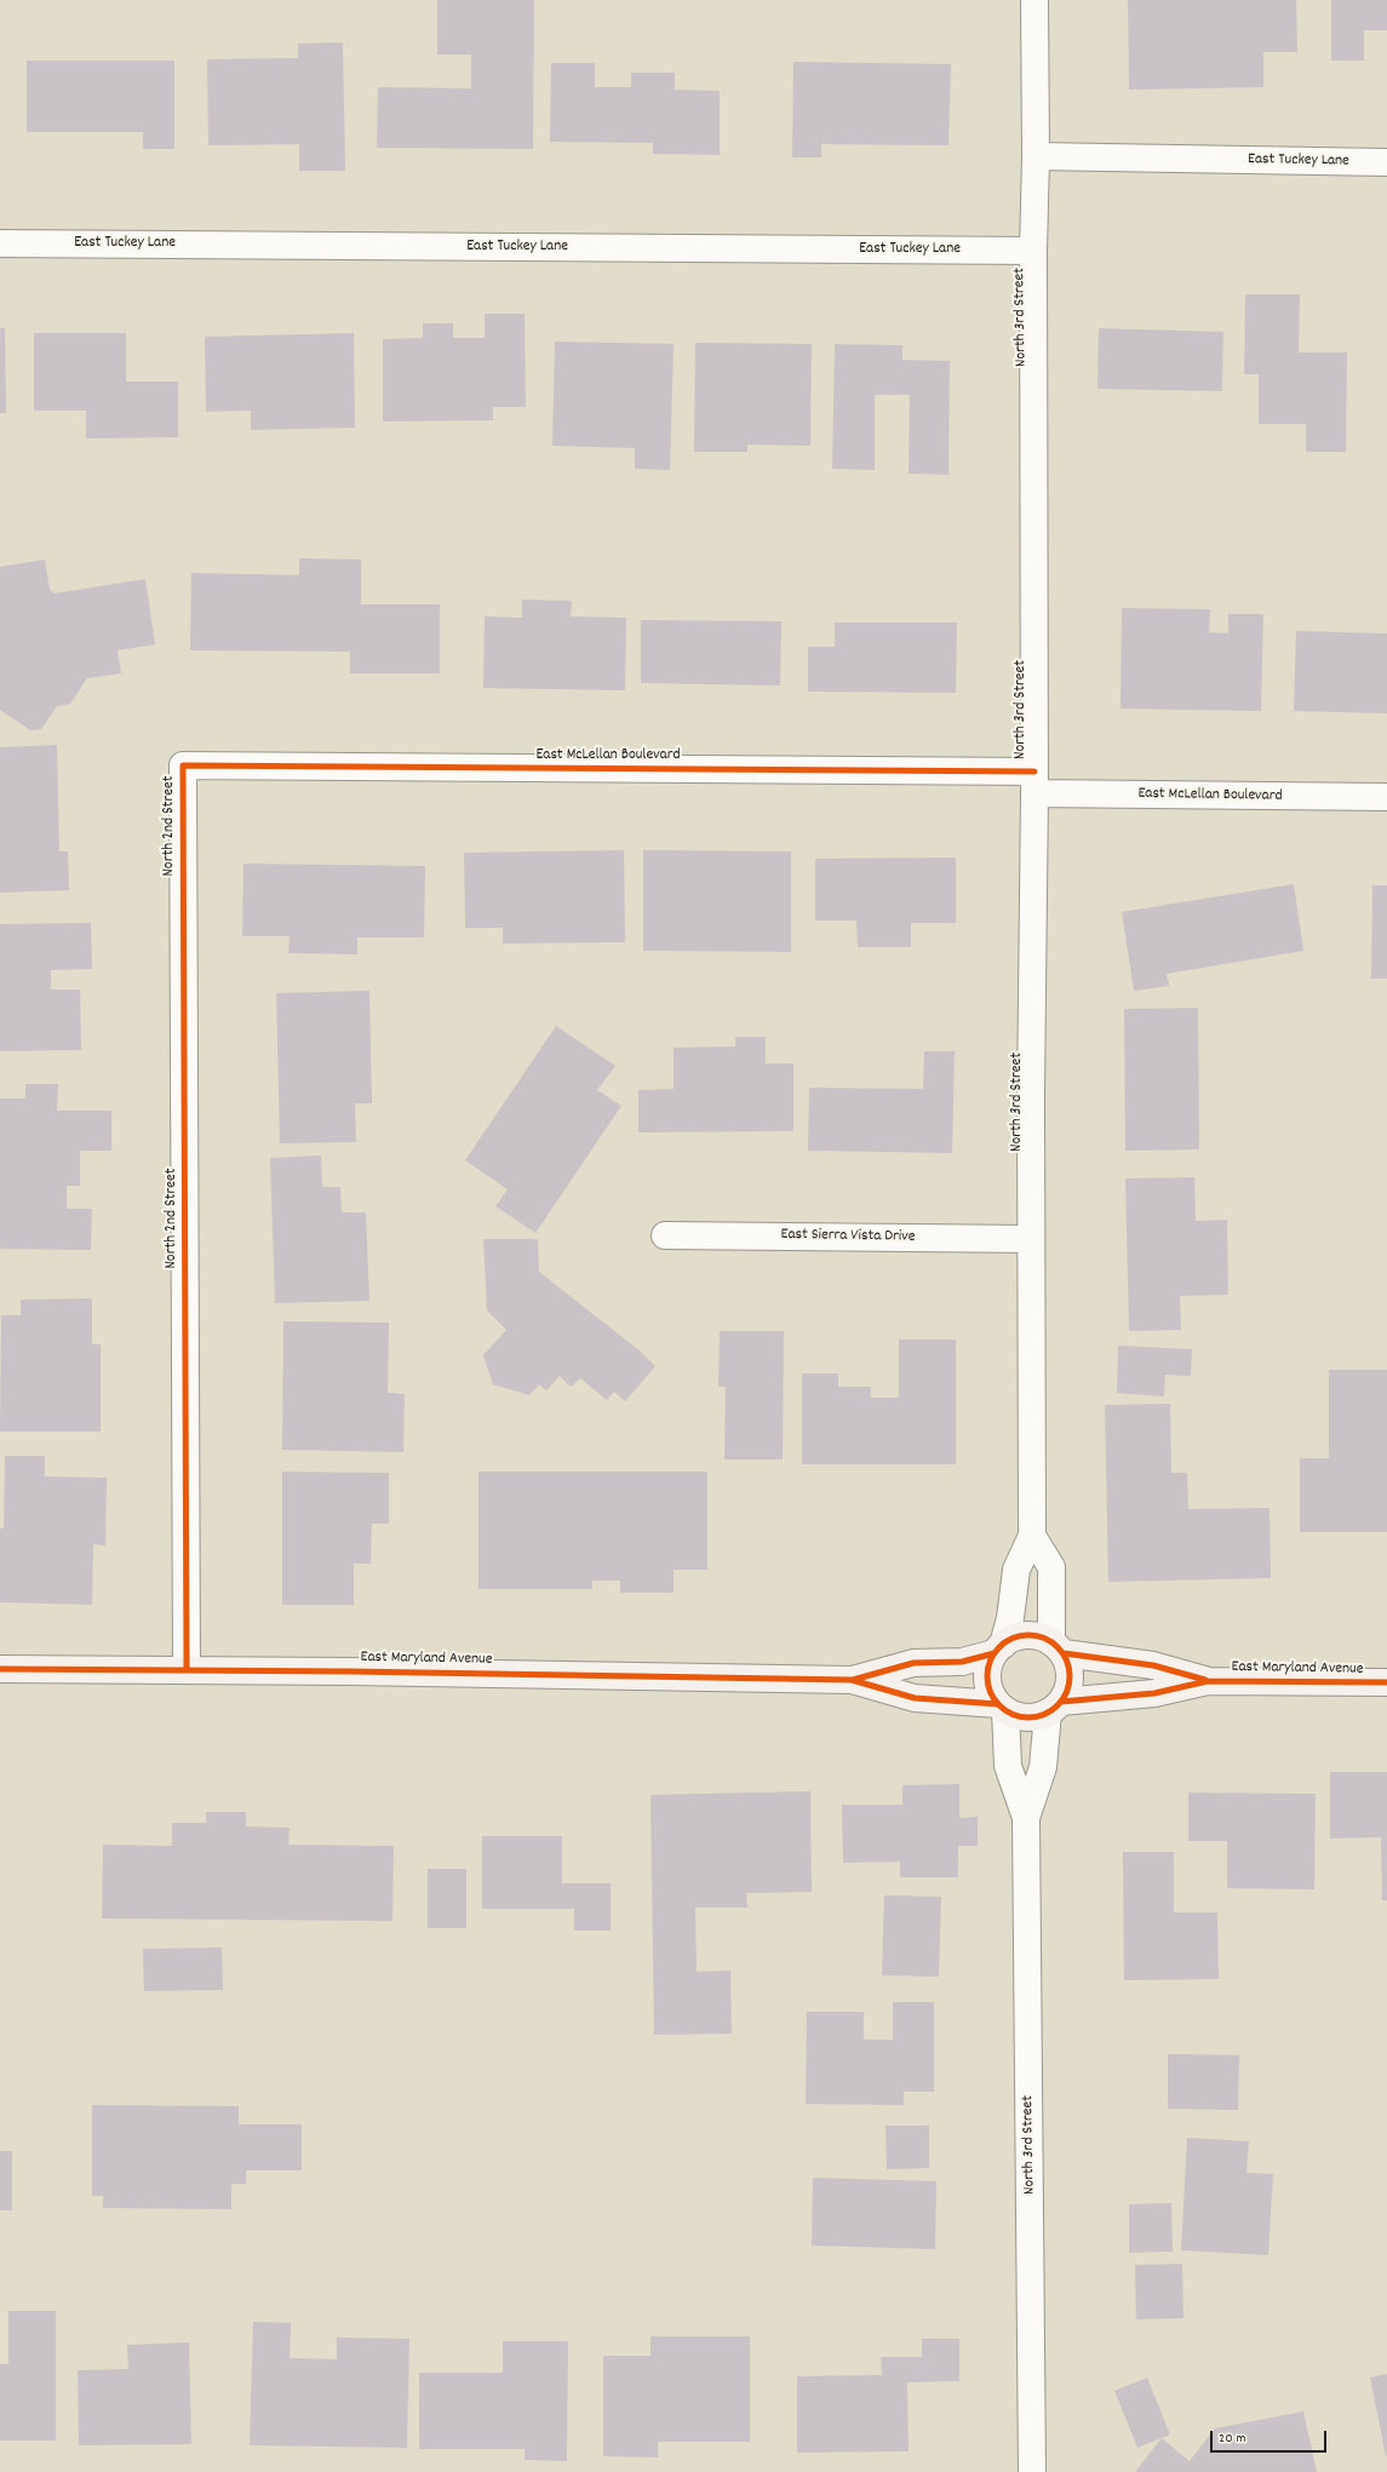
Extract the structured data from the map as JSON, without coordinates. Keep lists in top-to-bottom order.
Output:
{
  "streets": {
    "street": [
      "East Tuckey Lane",
      "North 3rd Street",
      "East McLellan Boulevard",
      "North 2nd Street",
      "East Sierra Vista Drive",
      "East Maryland Avenue"
    ]
  },
  "crossings": [
    ["East Tuckey Lane", "North 3rd Street"],
    ["North 3rd Street", "East McLellan Boulevard"],
    ["North 3rd Street", "East Sierra Vista Drive"],
    ["North 3rd Street", "East Maryland Avenue"],
    ["East McLellan Boulevard", "North 2nd Street"],
    ["North 2nd Street", "East Maryland Avenue"]
  ],
  "scale_bar": "20 m"
}
